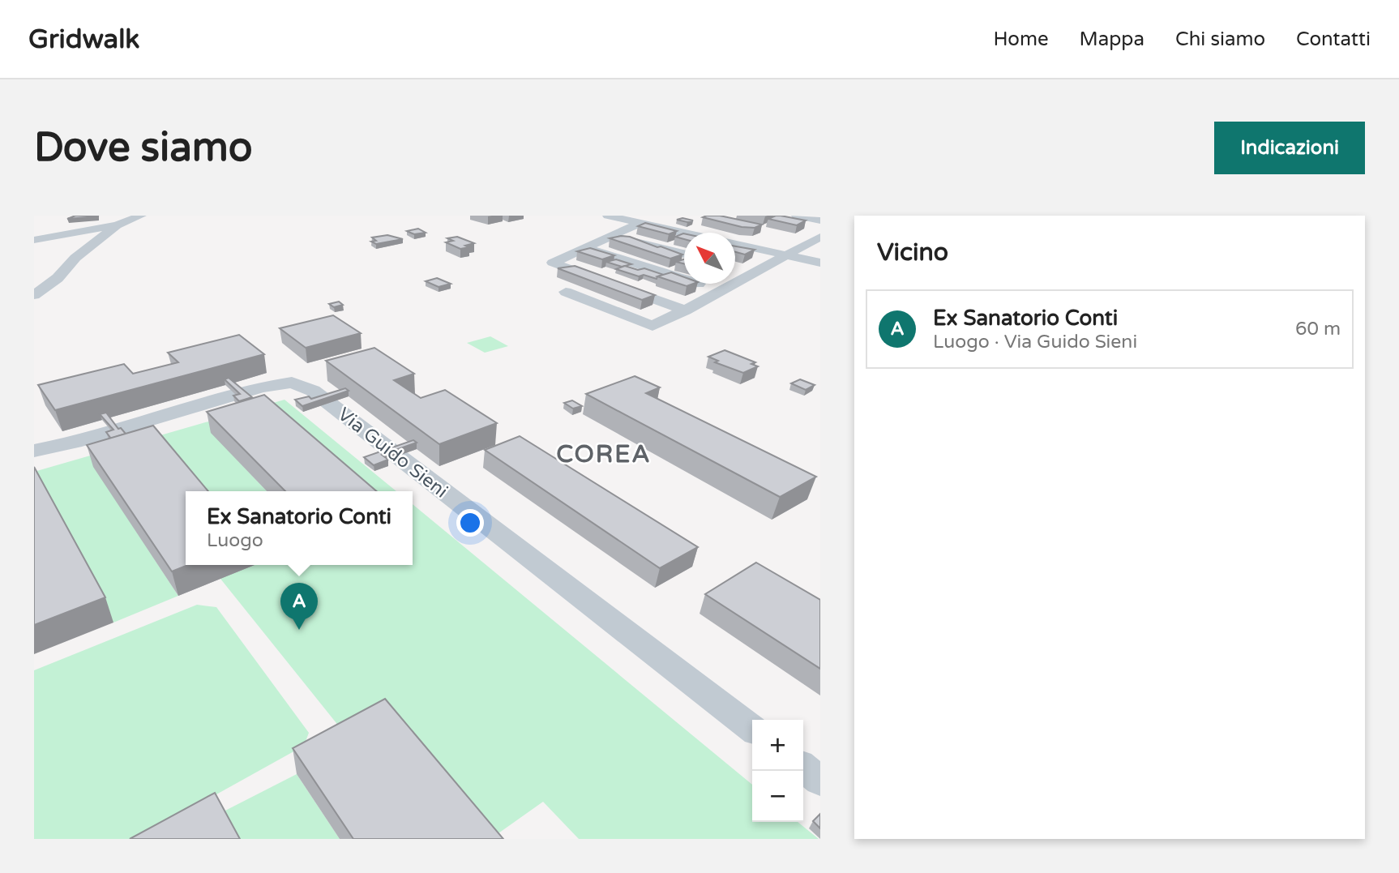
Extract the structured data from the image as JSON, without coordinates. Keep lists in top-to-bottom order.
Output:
{
  "streets": {
    "street": ["Via Guido Sieni"]
  },
  "districts": ["COREA"],
  "north": "top left",
  "page": {
    "header": "Gridwalk",
    "nav": [
      "Home",
      "Mappa",
      "Chi siamo",
      "Contatti"
    ],
    "buttons": "Indicazioni",
    "title": "Dove siamo",
    "heading": "Vicino",
    "list": [
      {
        "mark": "A",
        "name": "Ex Sanatorio Conti",
        "note": "Luogo · Via Guido Sieni",
        "value": "60 m"
      }
    ],
    "popup": ["Ex Sanatorio Conti", "Luogo"],
    "pins": "A",
    "map_buttons": ["+", "−"]
  }
}
